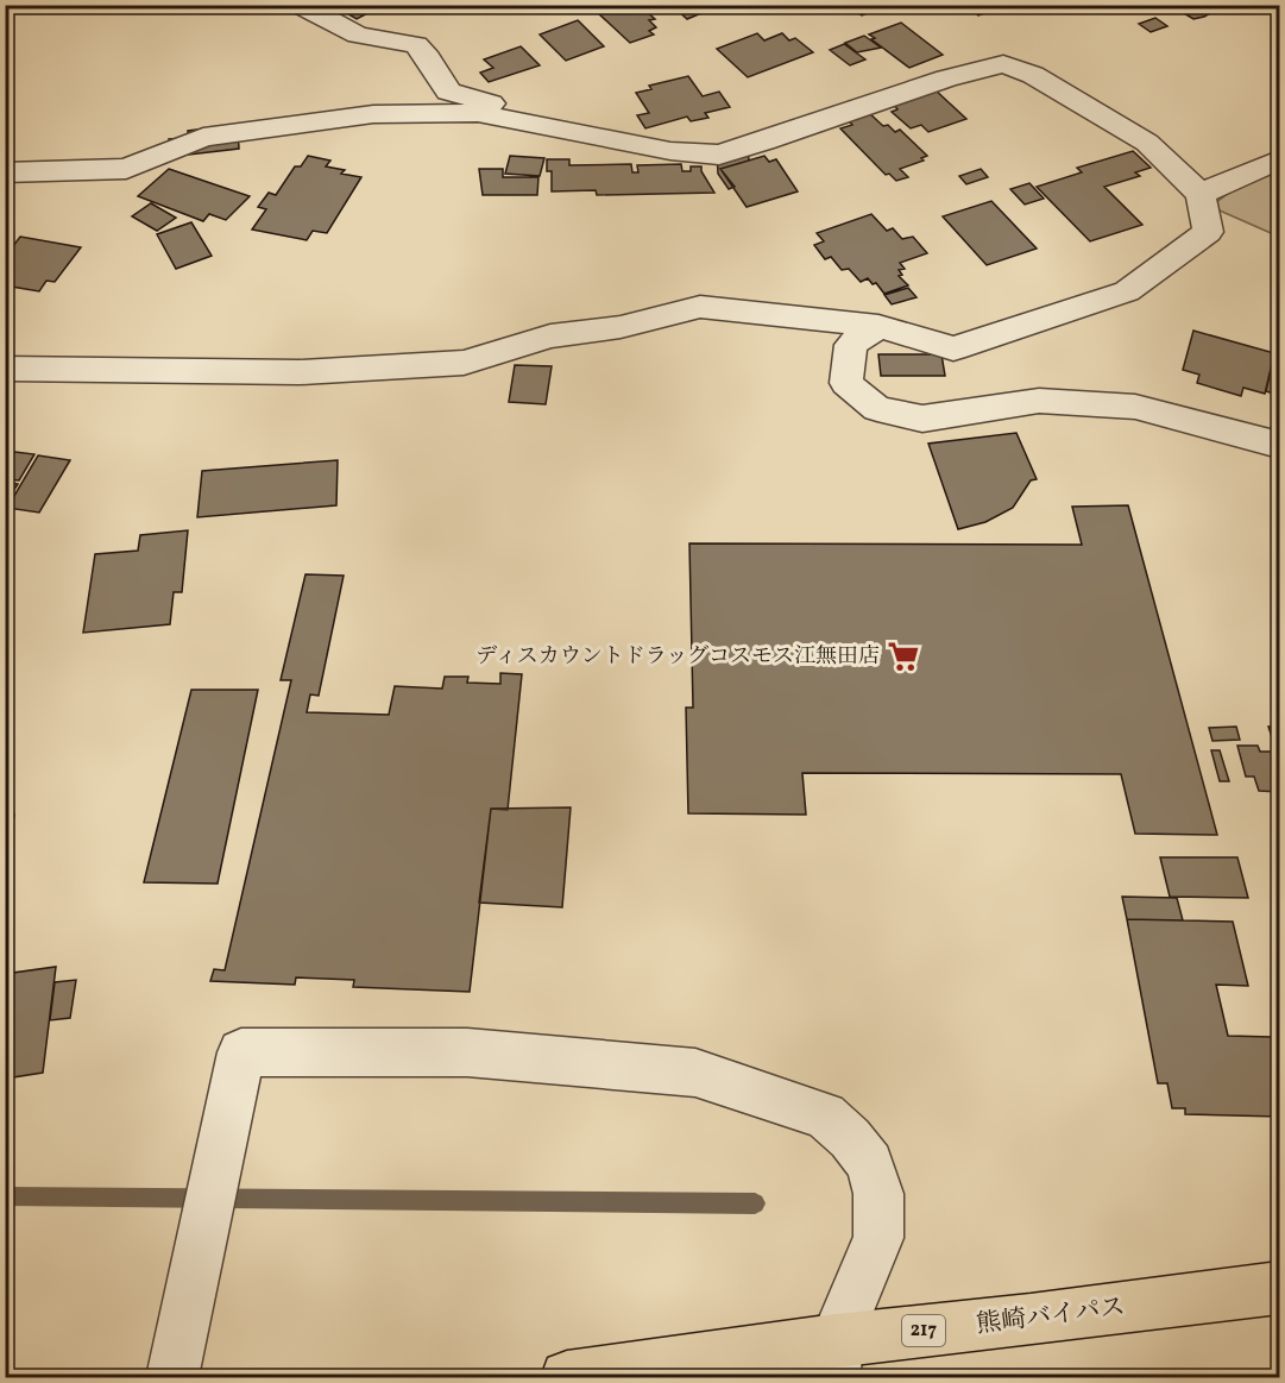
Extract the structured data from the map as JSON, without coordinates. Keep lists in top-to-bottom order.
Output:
{
  "streets": {
    "highway": ["熊崎バイパス", "217"]
  },
  "places": {
    "supermarket": ["ディスカウントドラッグコスモス江無田店"]
  }
}
